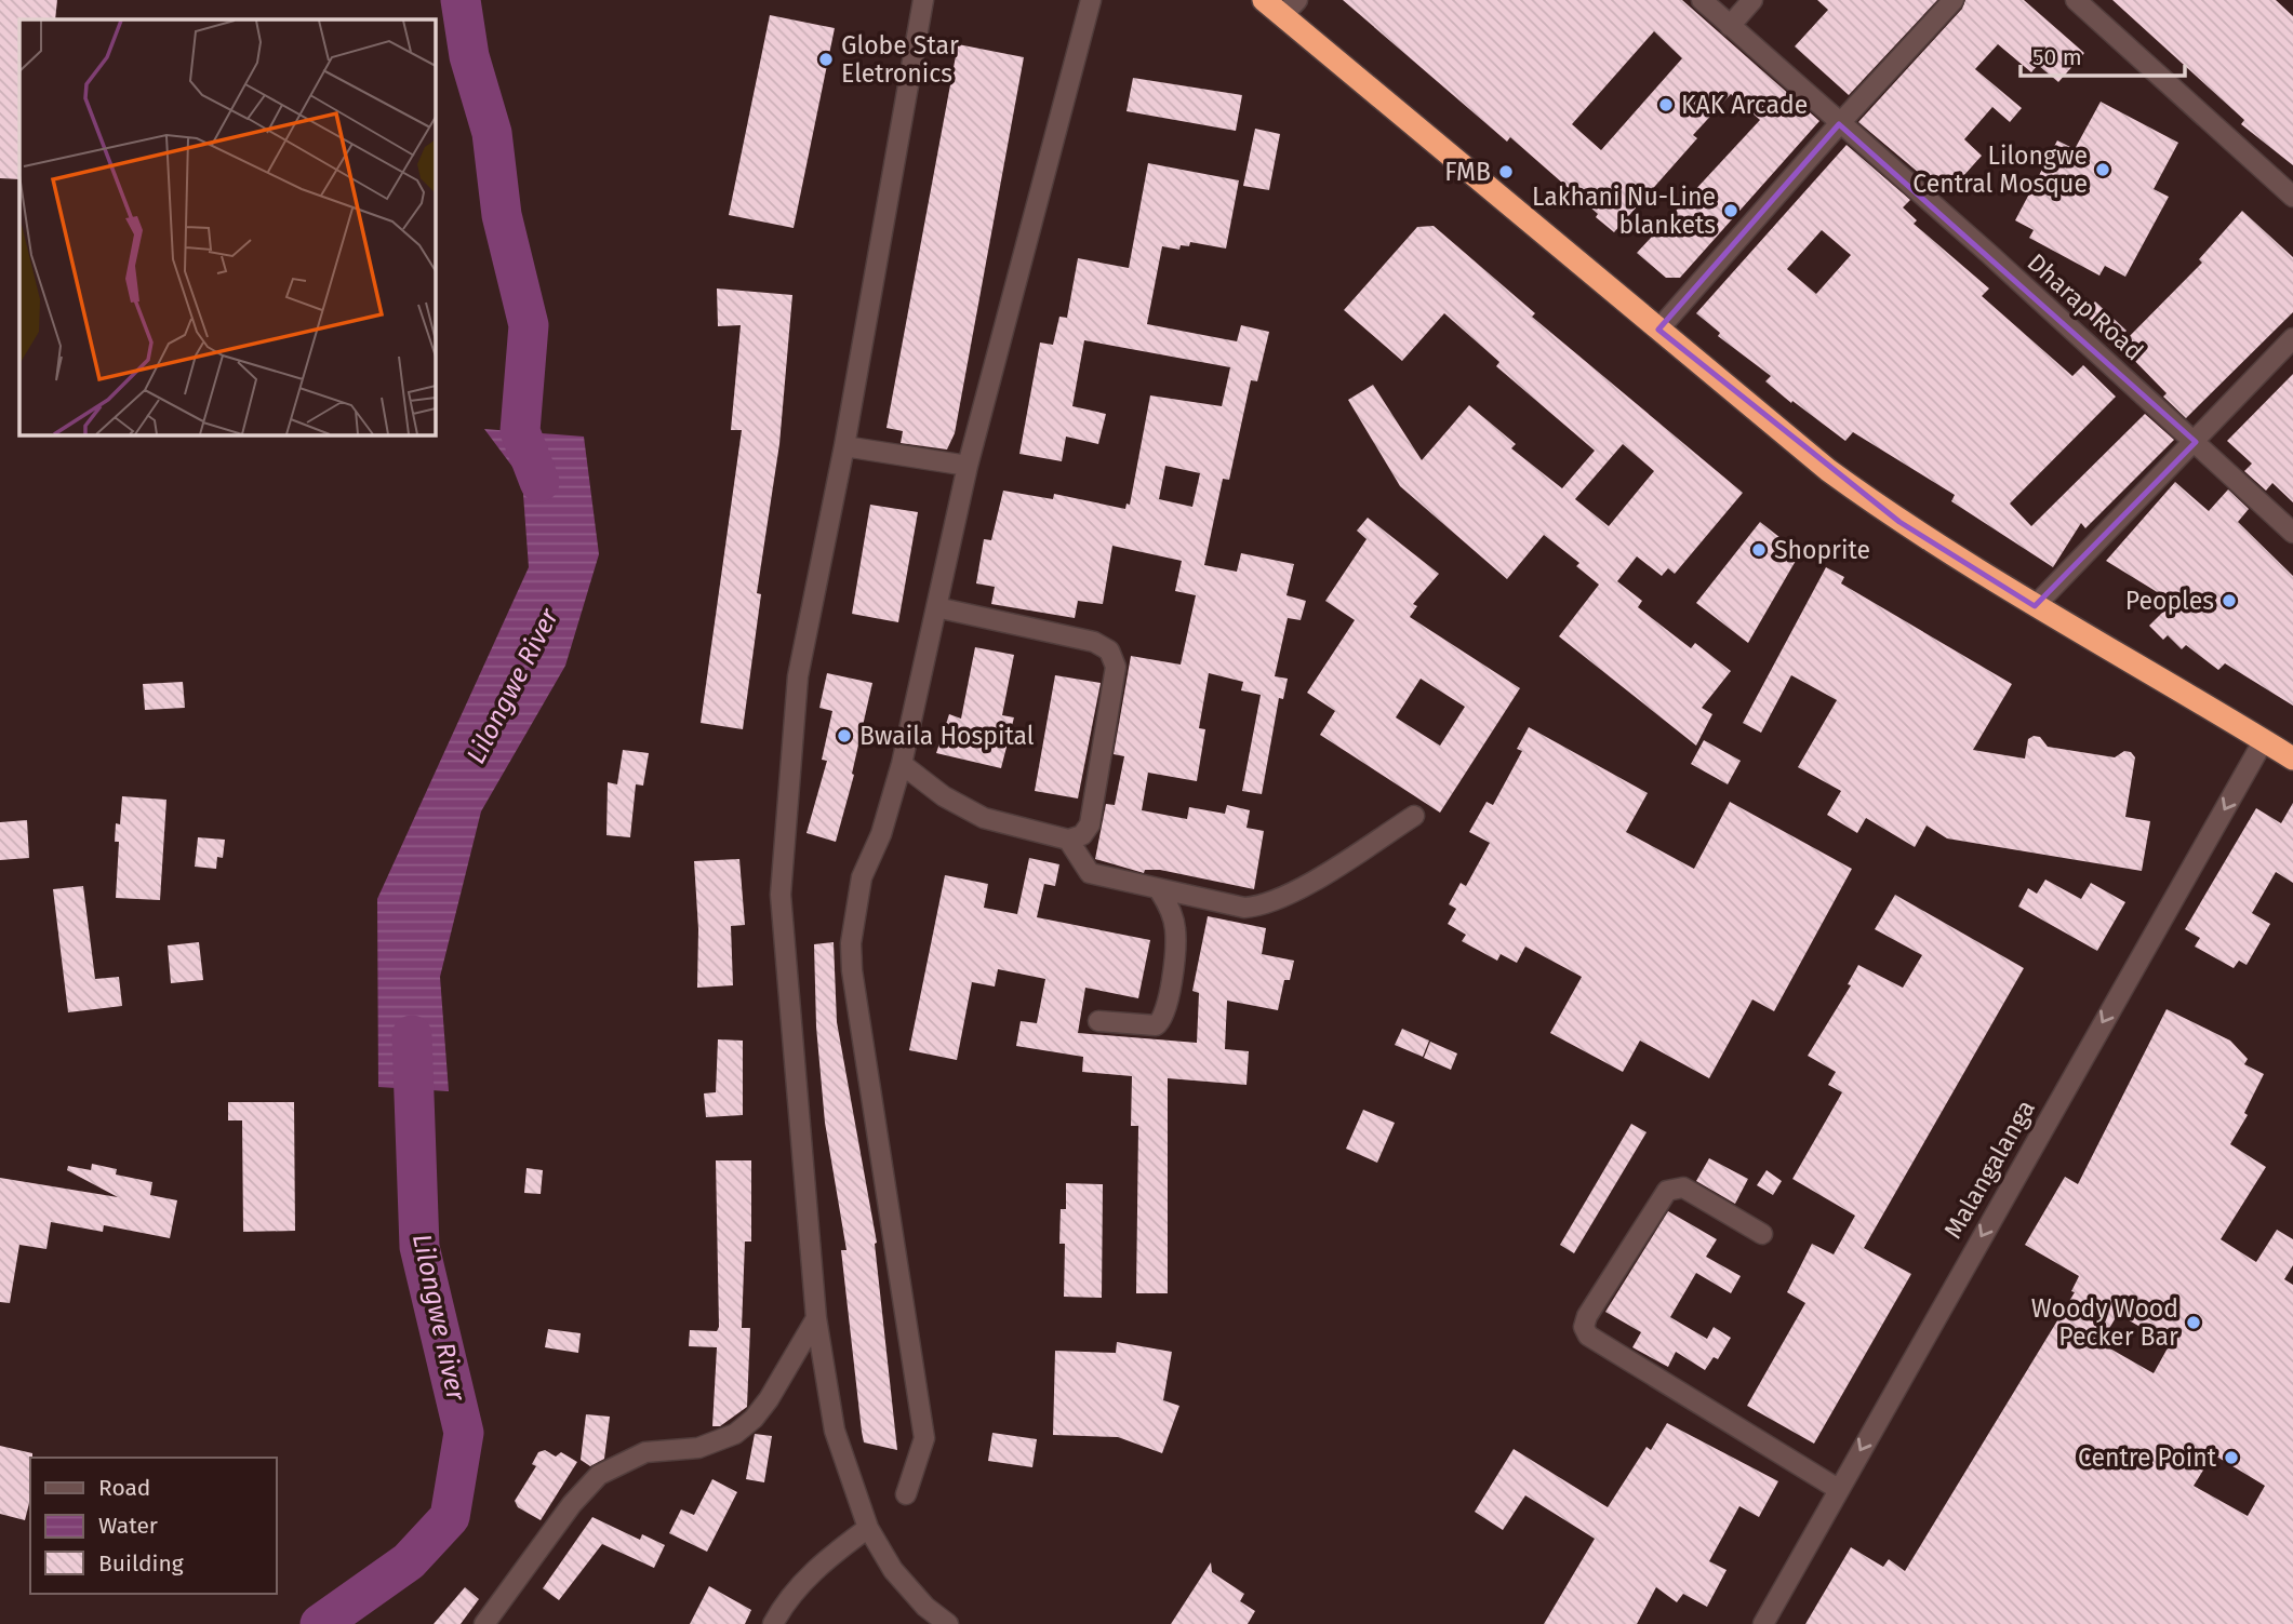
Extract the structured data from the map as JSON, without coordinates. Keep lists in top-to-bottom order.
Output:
{
  "streets": {
    "street": ["Dharap Road", "Malangalanga"]
  },
  "one_way": ["Malangalanga"],
  "water": ["Lilongwe River"],
  "places": [
    "Globe Star Eletronics",
    "KAK Arcade",
    "Lilongwe Central Mosque",
    "FMB",
    "Lakhani Nu-Line blankets",
    "Shoprite",
    "Peoples",
    "Bwaila Hospital",
    "Woody Wood Pecker Bar",
    "Centre Point"
  ],
  "legend": ["Road", "Water", "Building"],
  "scale_bar": "50 m"
}
